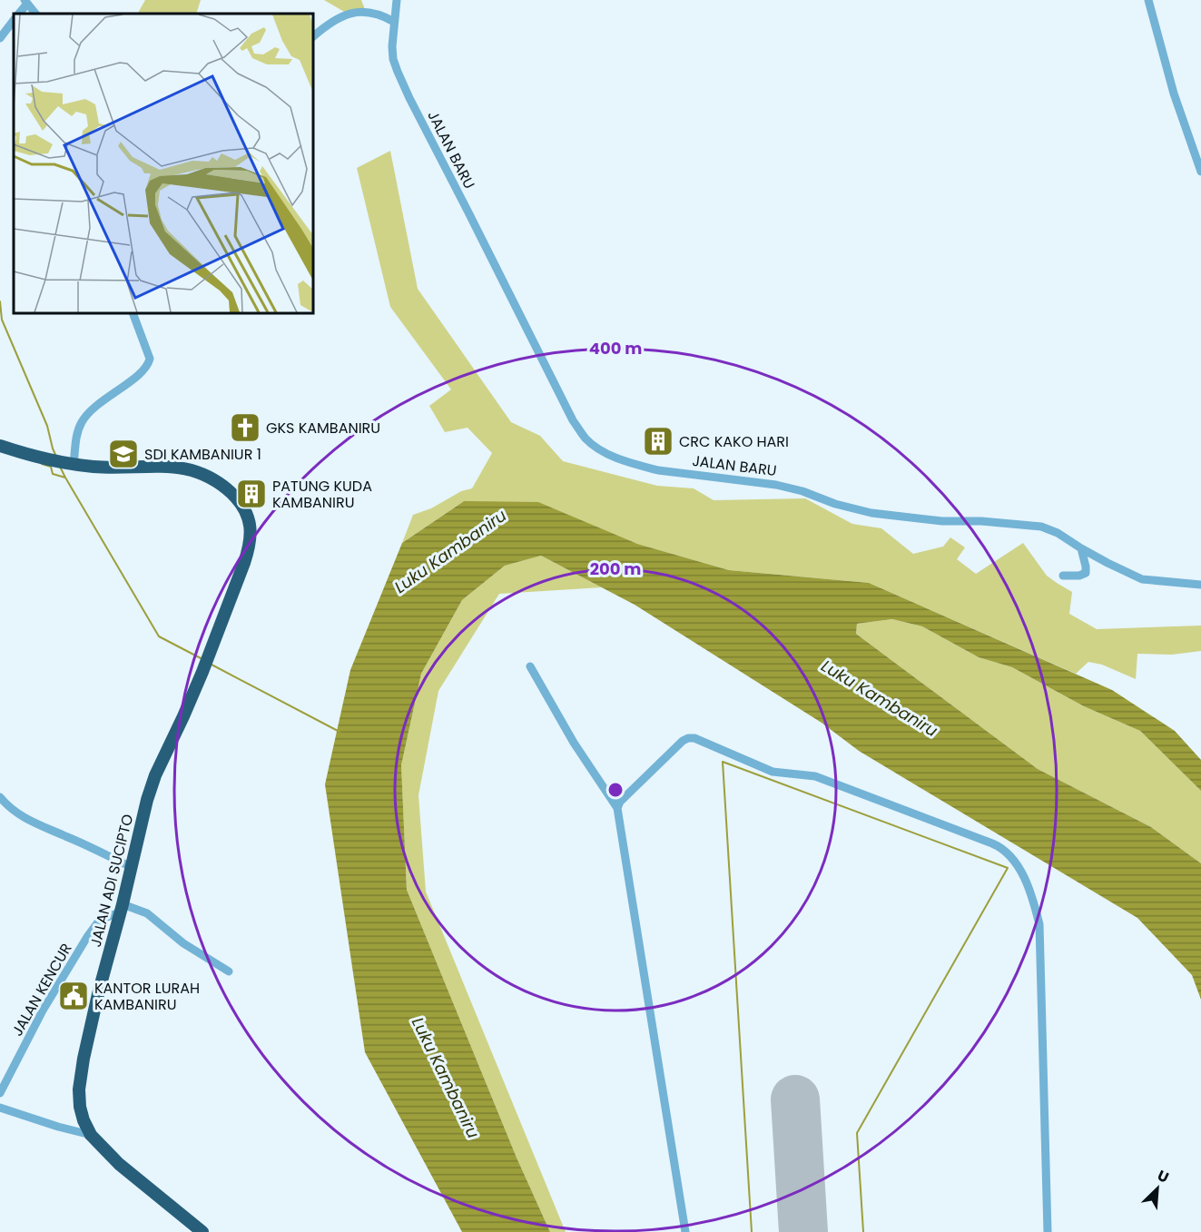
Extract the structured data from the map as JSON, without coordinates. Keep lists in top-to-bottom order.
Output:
{
  "streets": {
    "highway": ["JALAN ADI SUCIPTO"],
    "street": ["JALAN BARU", "JALAN KENCUR"]
  },
  "crossings": [
    ["JALAN ADI SUCIPTO", "JALAN KENCUR"]
  ],
  "water": ["Luku Kambaniru"],
  "places": {
    "church": ["GKS KAMBANIRU"],
    "building": ["CRC KAKO HARI", "PATUNG KUDA KAMBANIRU"],
    "school or university": ["SDI KAMBANIUR 1"],
    "public building": ["KANTOR LURAH KAMBANIRU"]
  },
  "north": "top right",
  "rings": ["400 m", "200 m"]
}
